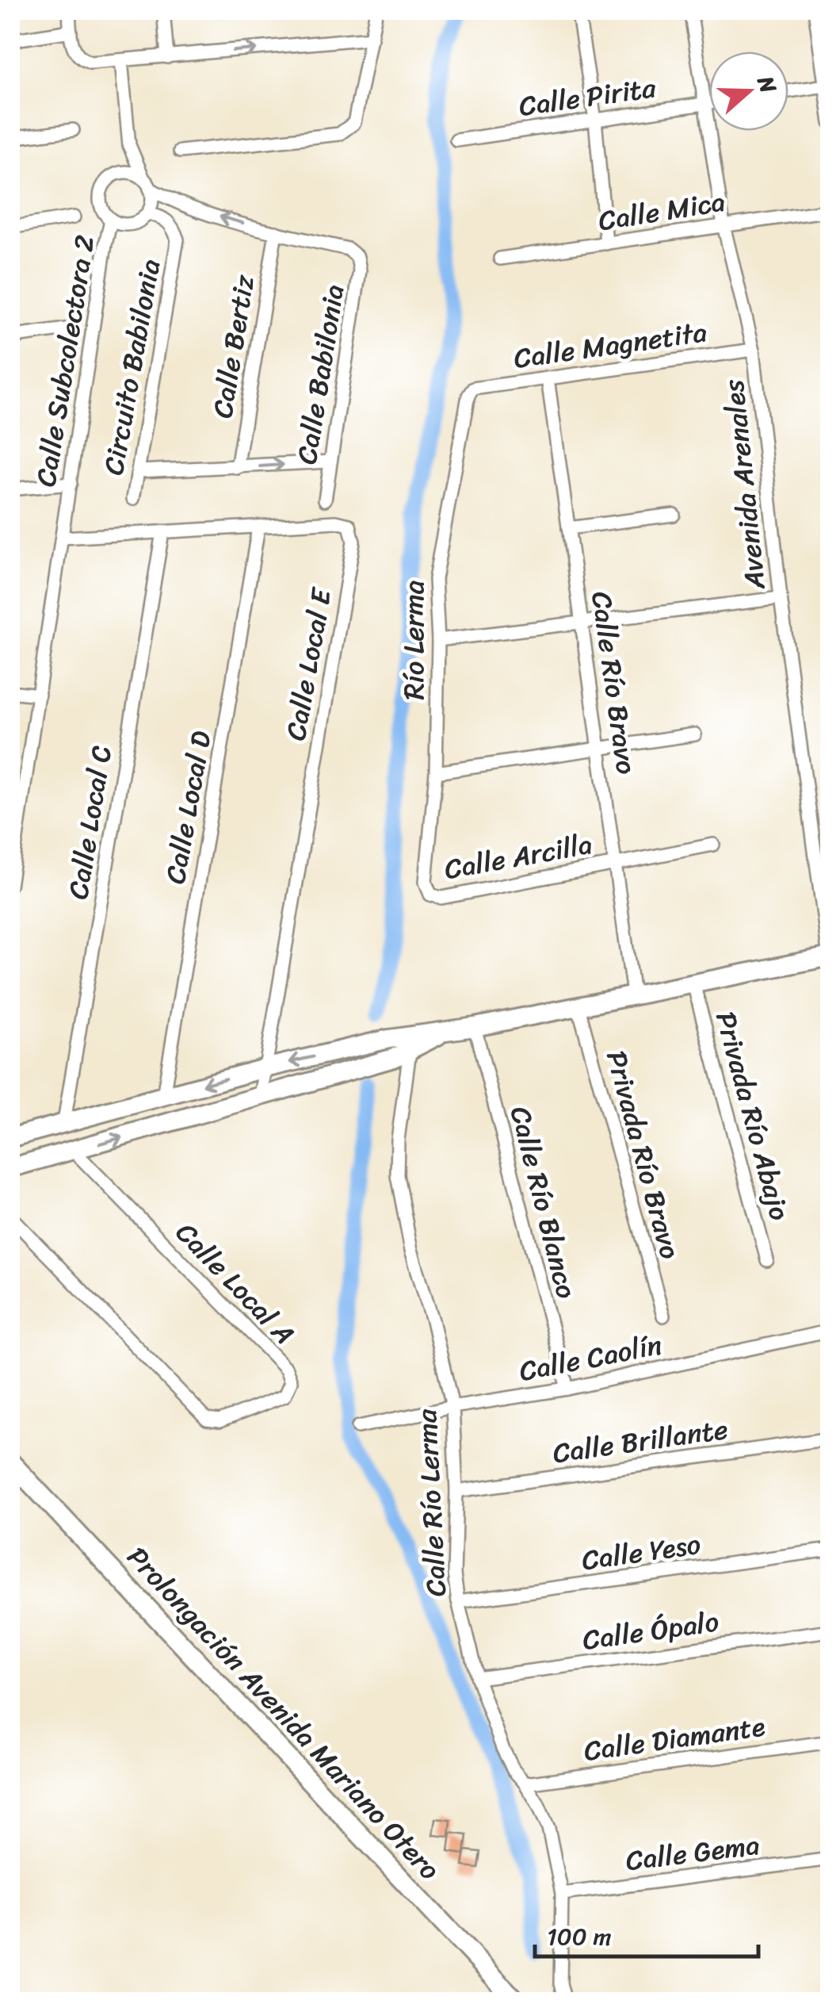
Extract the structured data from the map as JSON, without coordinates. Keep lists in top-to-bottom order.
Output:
{
  "streets": {
    "main road": ["Prolongación Avenida Mariano Otero"],
    "street": [
      "Calle Pirita",
      "Calle Mica",
      "Calle Magnetita",
      "Calle Bertiz",
      "Calle Subcolectora 2",
      "Circuito Babilonia",
      "Calle Babilonia",
      "Avenida Arenales",
      "Río Lerma",
      "Calle Local E",
      "Calle Río Bravo",
      "Calle Local D",
      "Calle Local C",
      "Calle Arcilla",
      "Privada Río Abajo",
      "Privada Río Bravo",
      "Calle Río Blanco",
      "Calle Local A",
      "Calle Caolín",
      "Calle Brillante",
      "Calle Río Lerma",
      "Calle Yeso",
      "Calle Ópalo",
      "Calle Diamante",
      "Calle Gema"
    ]
  },
  "crossings": [
    ["Calle Pirita", "Avenida Arenales"],
    ["Calle Mica", "Avenida Arenales"],
    ["Calle Magnetita", "Avenida Arenales"],
    ["Calle Magnetita", "Río Lerma"],
    ["Calle Magnetita", "Calle Río Bravo"],
    ["Calle Bertiz", "Calle Babilonia"],
    ["Calle Subcolectora 2", "Circuito Babilonia"],
    ["Calle Subcolectora 2", "Calle Local E"],
    ["Río Lerma", "Calle Arcilla"],
    ["Calle Local E", "Calle Local D"],
    ["Calle Local E", "Calle Local C"],
    ["Calle Río Bravo", "Calle Arcilla"],
    ["Calle Río Blanco", "Calle Caolín"],
    ["Calle Caolín", "Calle Río Lerma"],
    ["Calle Brillante", "Calle Río Lerma"],
    ["Calle Río Lerma", "Calle Yeso"],
    ["Calle Río Lerma", "Calle Ópalo"],
    ["Calle Río Lerma", "Calle Diamante"],
    ["Calle Río Lerma", "Calle Gema"]
  ],
  "scale_bar": "100 m",
  "north": "right"
}
